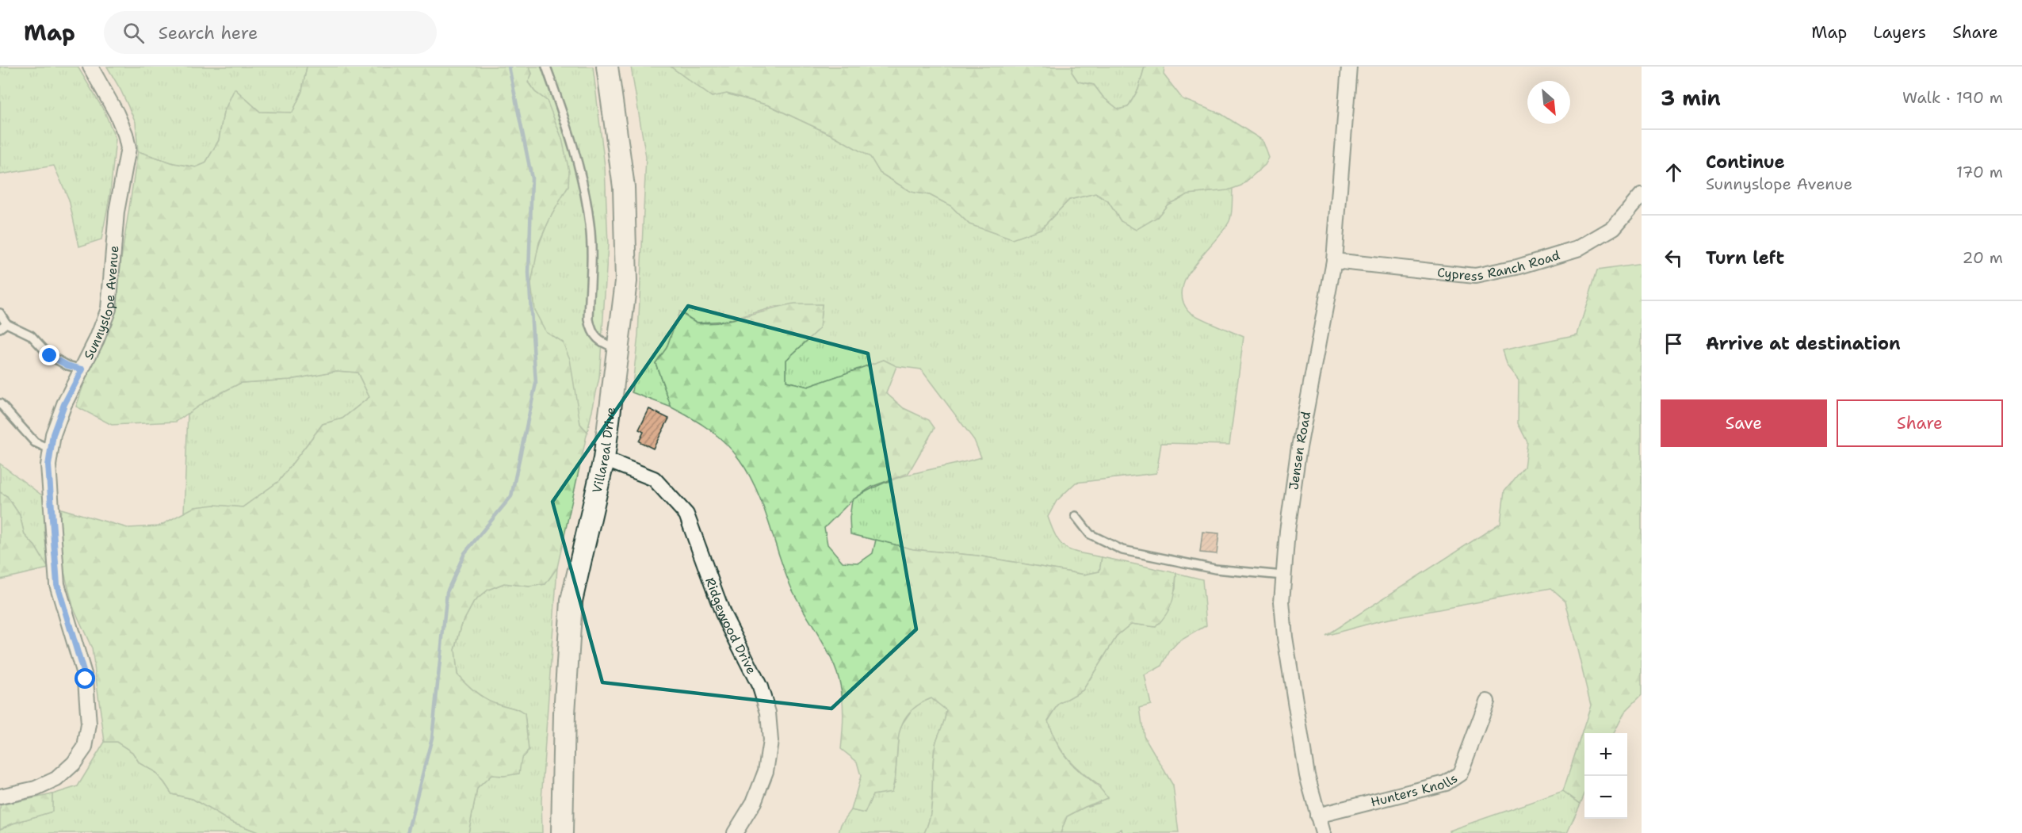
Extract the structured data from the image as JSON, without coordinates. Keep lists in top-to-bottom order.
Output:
{
  "streets": {
    "street": [
      "Cypress Ranch Road",
      "Sunnyslope Avenue",
      "Villareal Drive",
      "Jensen Road",
      "Ridgewood Drive",
      "Hunters Knolls"
    ]
  },
  "crossings": [
    ["Cypress Ranch Road", "Jensen Road"],
    ["Villareal Drive", "Ridgewood Drive"],
    ["Jensen Road", "Hunters Knolls"]
  ],
  "north": "bottom right",
  "page": {
    "header": "Map",
    "search": "Search here",
    "nav": ["Map", "Layers", "Share"],
    "heading": ["3 min", "Walk · 190 m"],
    "list": [
      ["Continue", "Sunnyslope Avenue", "170 m"],
      ["Turn left", "20 m"],
      "Arrive at destination"
    ],
    "buttons": ["Save", "Share"],
    "map_buttons": ["+", "−"]
  }
}
